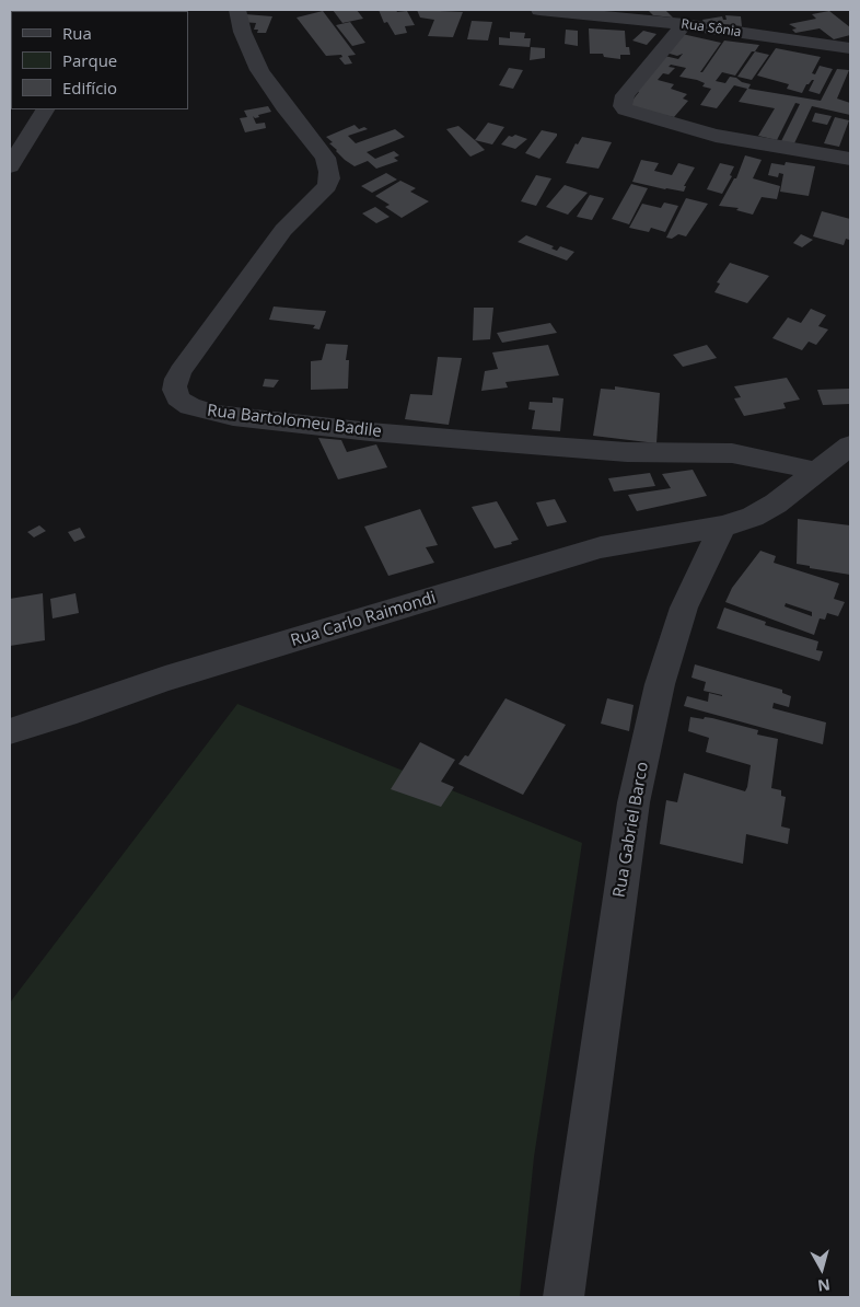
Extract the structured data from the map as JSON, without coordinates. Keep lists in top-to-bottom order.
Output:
{
  "streets": {
    "street": [
      "Rua Sônia",
      "Rua Bartolomeu Badile",
      "Rua Carlo Raimondi",
      "Rua Gabriel Barco"
    ]
  },
  "crossings": [
    ["Rua Carlo Raimondi", "Rua Gabriel Barco"]
  ],
  "legend": ["Rua", "Parque", "Edifício"],
  "north": "bottom"
}
